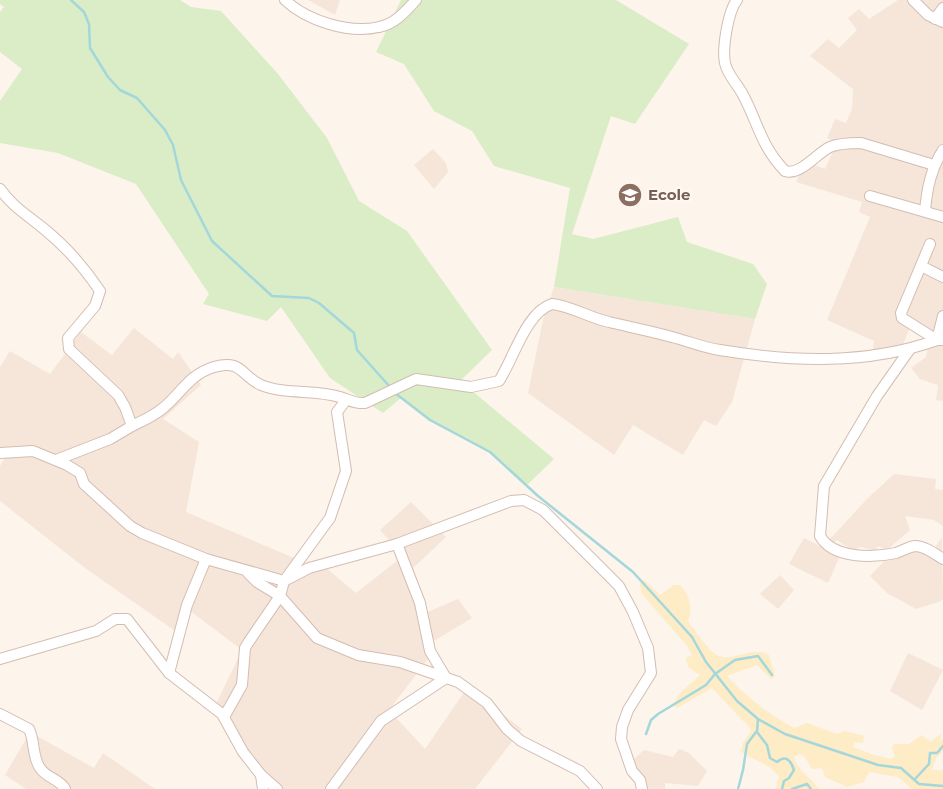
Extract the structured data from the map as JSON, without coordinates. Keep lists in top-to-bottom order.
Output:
{
  "places": {
    "school or university": ["Ecole"]
  }
}
